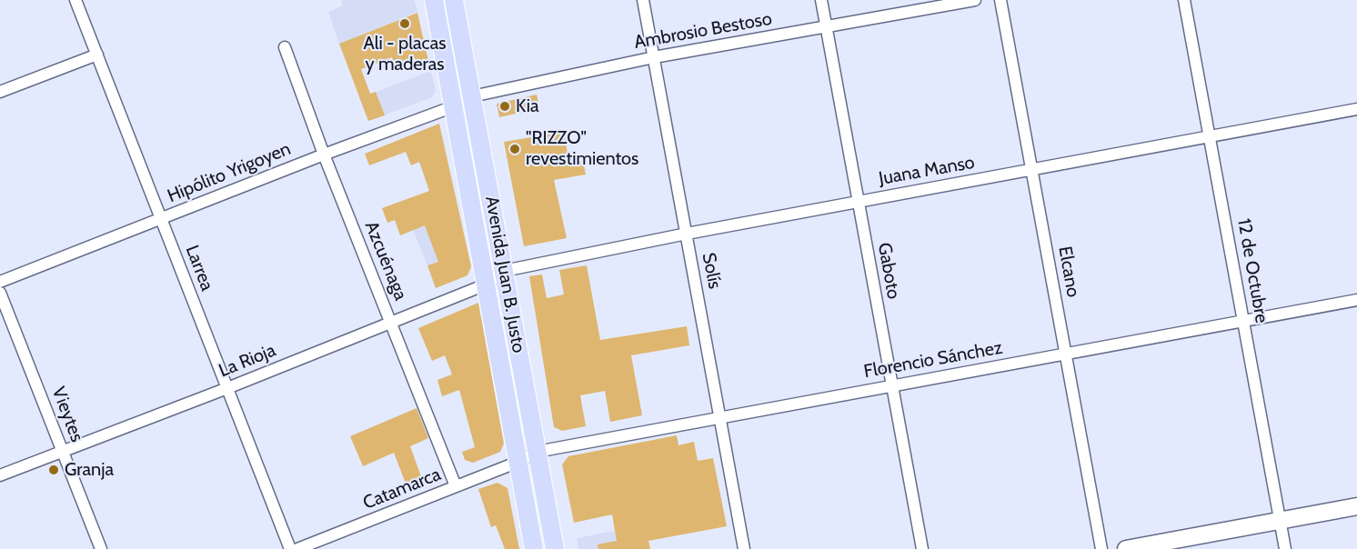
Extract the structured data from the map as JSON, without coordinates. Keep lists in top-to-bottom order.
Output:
{
  "streets": {
    "main road": ["Avenida Juan B. Justo"],
    "street": [
      "Ambrosio Bestoso",
      "Juana Manso",
      "Hipólito Yrigoyen",
      "Azcuénaga",
      "Larrea",
      "Solís",
      "Gaboto",
      "12 de Octubre",
      "Elcano",
      "Florencio Sánchez",
      "La Rioja",
      "Vieytes",
      "Catamarca"
    ]
  },
  "crossings": [
    ["Ambrosio Bestoso", "Hipólito Yrigoyen"],
    ["Ambrosio Bestoso", "Solís"],
    ["Ambrosio Bestoso", "Gaboto"],
    ["Ambrosio Bestoso", "Avenida Juan B. Justo"],
    ["Juana Manso", "Solís"],
    ["Juana Manso", "Gaboto"],
    ["Juana Manso", "12 de Octubre"],
    ["Juana Manso", "Elcano"],
    ["Juana Manso", "Avenida Juan B. Justo"],
    ["Juana Manso", "La Rioja"],
    ["Hipólito Yrigoyen", "Azcuénaga"],
    ["Hipólito Yrigoyen", "Larrea"],
    ["Hipólito Yrigoyen", "Avenida Juan B. Justo"],
    ["Azcuénaga", "La Rioja"],
    ["Azcuénaga", "Catamarca"],
    ["Larrea", "La Rioja"],
    ["Solís", "Florencio Sánchez"],
    ["Gaboto", "Florencio Sánchez"],
    ["12 de Octubre", "Florencio Sánchez"],
    ["Elcano", "Florencio Sánchez"],
    ["Avenida Juan B. Justo", "Florencio Sánchez"],
    ["Avenida Juan B. Justo", "La Rioja"],
    ["Avenida Juan B. Justo", "Catamarca"],
    ["Florencio Sánchez", "Catamarca"],
    ["La Rioja", "Vieytes"]
  ],
  "places": [
    "Ali - placas y maderas",
    "Kia",
    "\"RIZZO\" revestimientos",
    "Granja"
  ]
}
